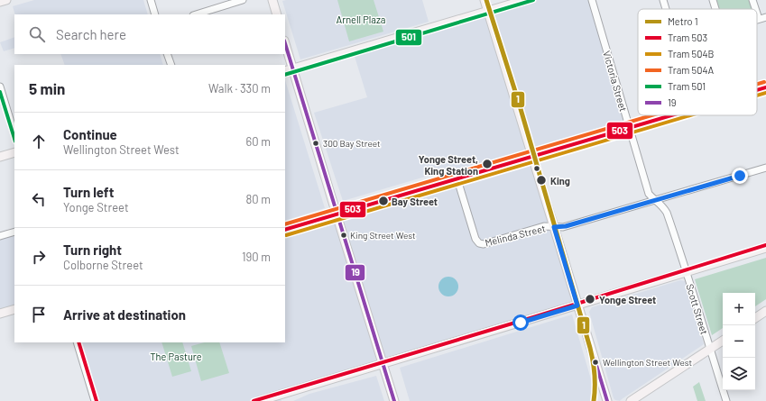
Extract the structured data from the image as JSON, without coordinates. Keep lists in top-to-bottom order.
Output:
{
  "streets": {
    "street": ["Victoria Street", "Melinda Street", "Scott Street"]
  },
  "crossings": [
    ["Victoria Street", "Melinda Street"],
    ["Victoria Street", "Scott Street"],
    ["Melinda Street", "Scott Street"]
  ],
  "parks": ["Arnell Plaza", "The Pasture"],
  "places": [
    "300 Bay Street",
    "Yonge Street, King Station",
    "King",
    "Bay Street",
    "King Street West",
    "Yonge Street",
    "Wellington Street West"
  ],
  "lines": [
    "metro line 1",
    "tram line 501",
    "transit line 19",
    "tram line 504A",
    "tram line 503",
    "tram line 504B"
  ],
  "legend": [
    "Metro 1",
    "Tram 503",
    "Tram 504B",
    "Tram 504A",
    "Tram 501",
    "19"
  ],
  "page": {
    "search": "Search here",
    "heading": ["5 min", "Walk · 330 m"],
    "list": [
      ["Continue", "Wellington Street West", "60 m"],
      ["Turn left", "Yonge Street", "80 m"],
      ["Turn right", "Colborne Street", "190 m"],
      "Arrive at destination"
    ],
    "map_buttons": ["+", "−"]
  }
}
